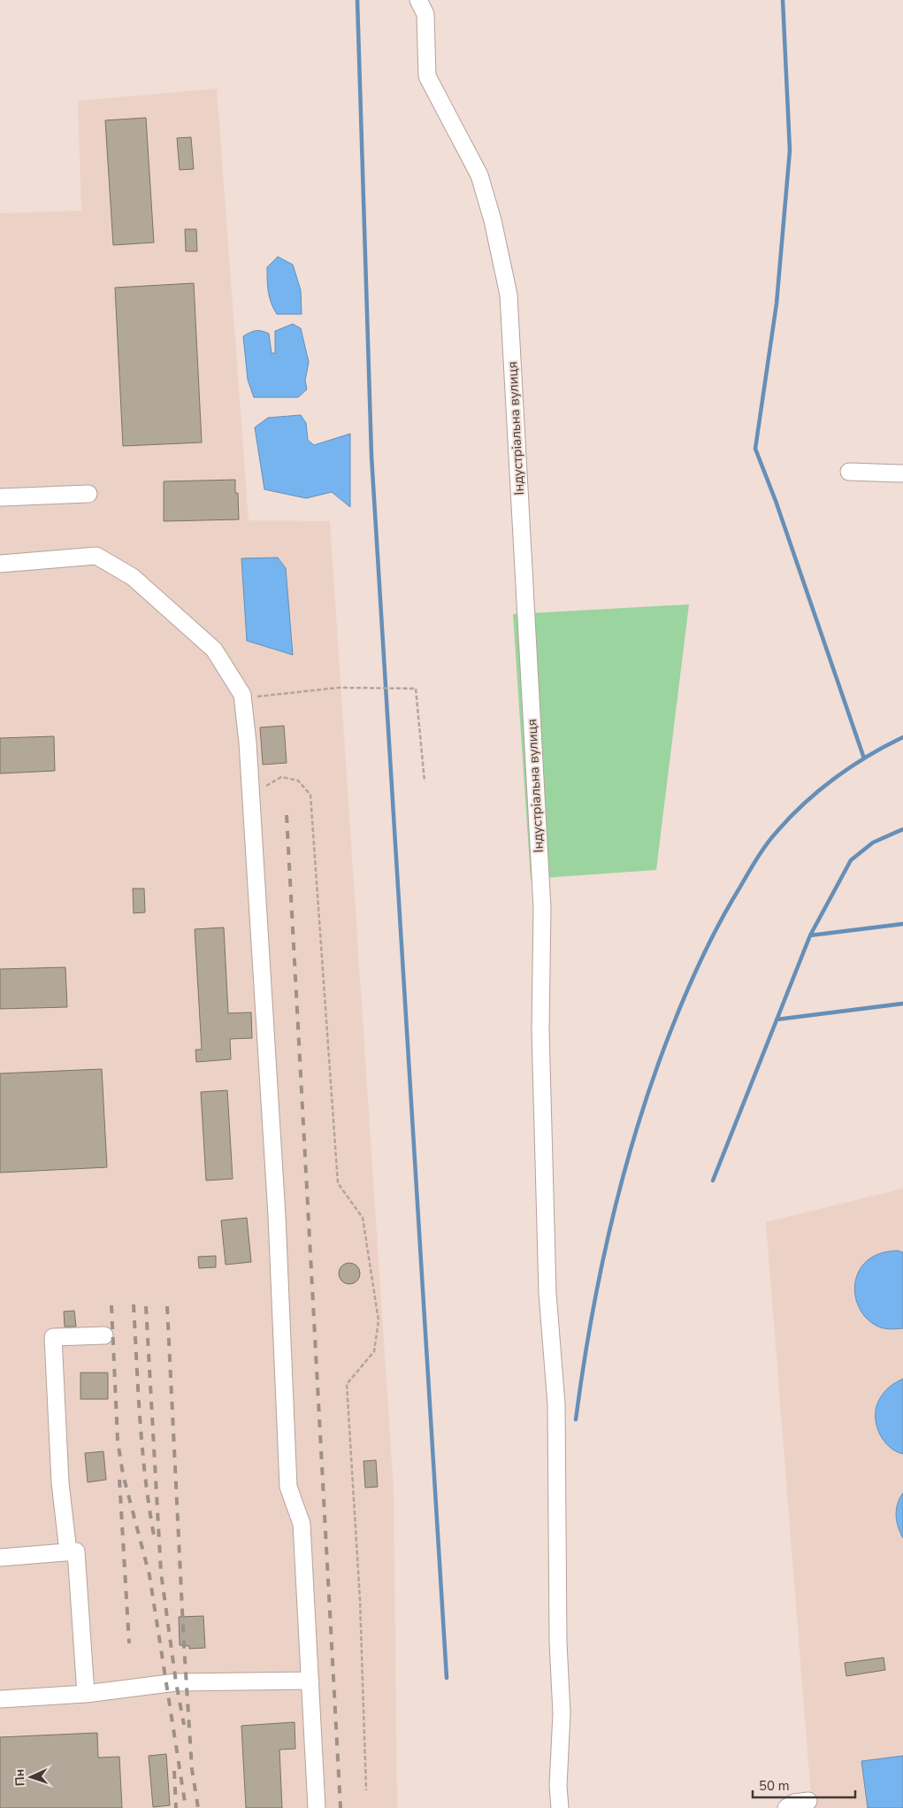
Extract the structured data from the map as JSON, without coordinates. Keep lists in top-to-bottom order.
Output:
{
  "streets": {
    "street": ["Індустріальна вулиця"]
  },
  "scale_bar": "50 m",
  "north": "left"
}
